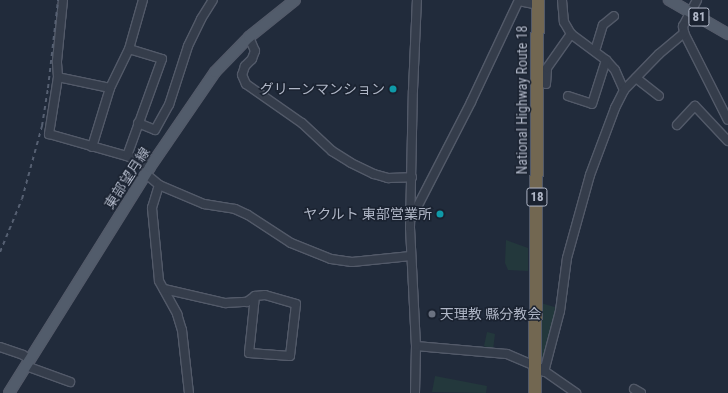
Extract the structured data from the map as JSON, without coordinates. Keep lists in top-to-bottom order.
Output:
{
  "streets": {
    "highway": ["National Highway Route 18", "18"],
    "main road": ["81", "東部望月線"]
  },
  "places": ["グリーンマンション", "ヤクルト 東部営業所", "天理教 縣分教会"]
}
